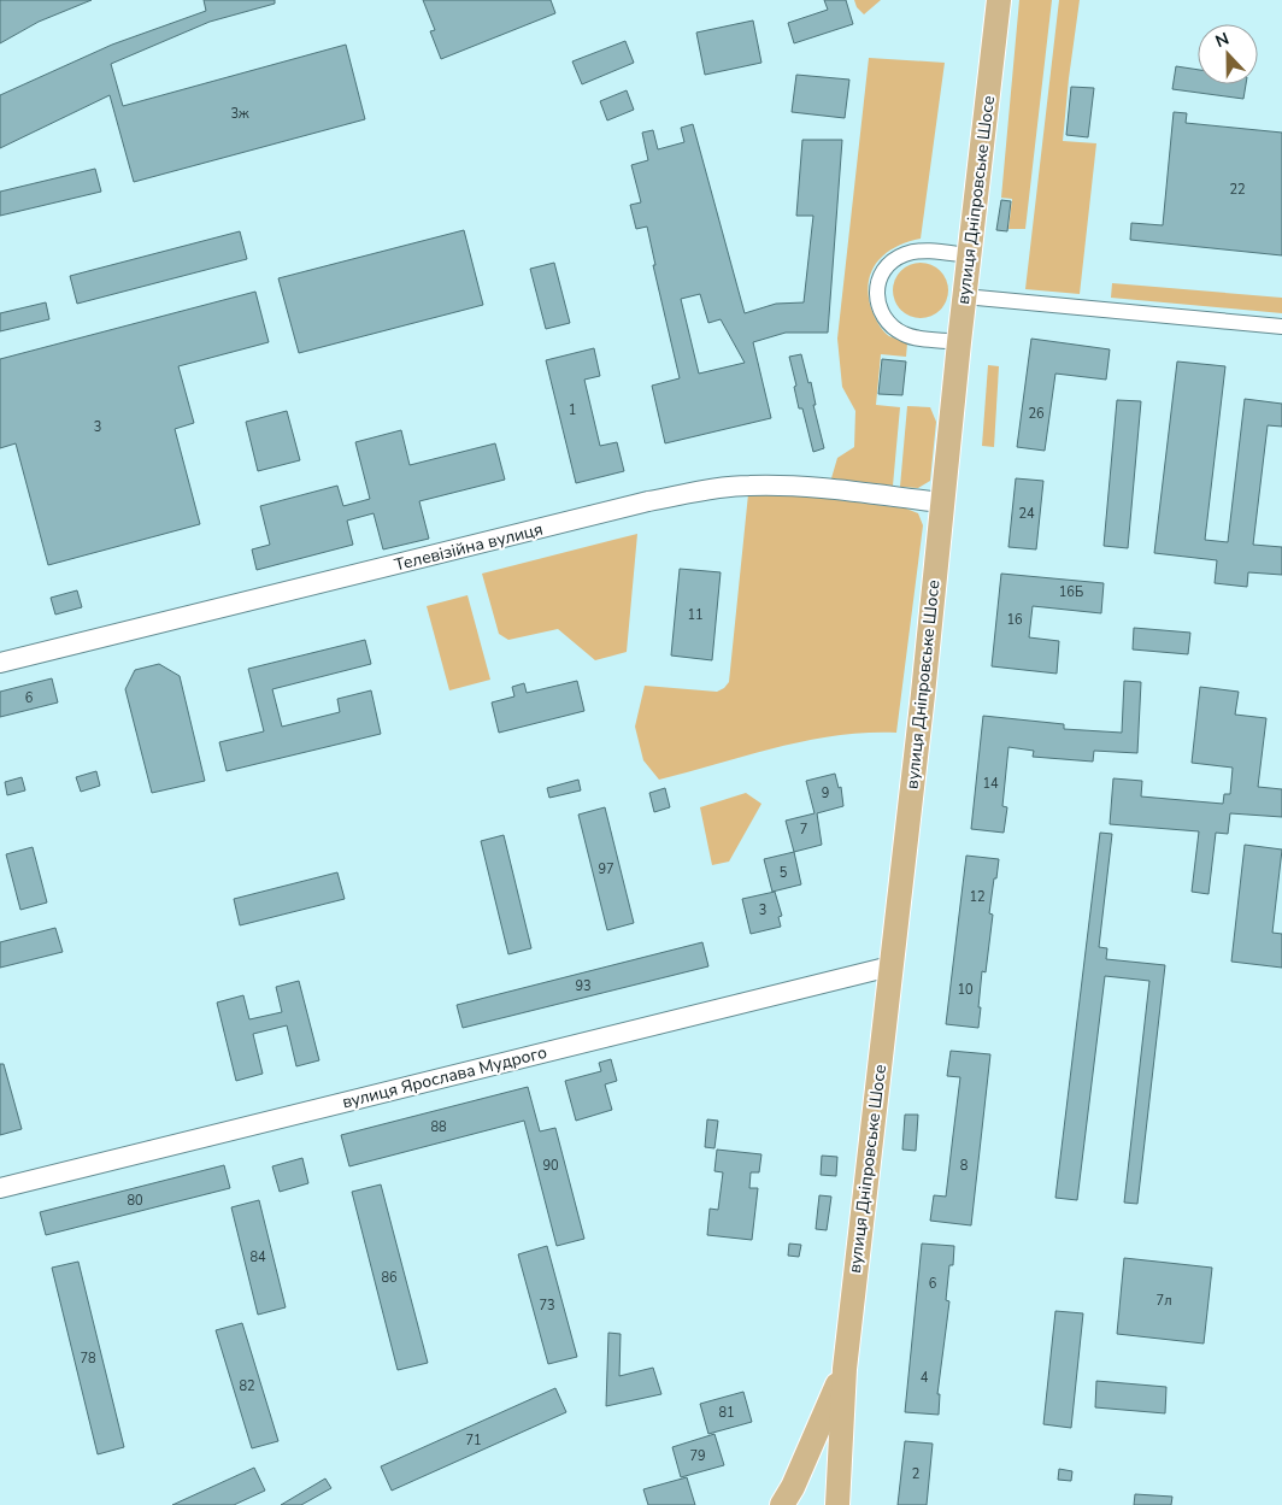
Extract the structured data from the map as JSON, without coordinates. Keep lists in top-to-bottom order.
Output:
{
  "streets": {
    "main road": ["вулиця Дніпровське Шосе"],
    "street": ["Телевізійна вулиця", "вулиця Ярослава Мудрого"]
  },
  "crossings": [
    ["вулиця Дніпровське Шосе", "Телевізійна вулиця"],
    ["вулиця Дніпровське Шосе", "вулиця Ярослава Мудрого"]
  ],
  "house_numbers": [
    "3ж",
    "22",
    "1",
    "26",
    "3",
    "24",
    "16Б",
    "11",
    "16",
    "6",
    "14",
    "9",
    "7",
    "97",
    "5",
    "12",
    "3",
    "93",
    "10",
    "88",
    "90",
    "8",
    "80",
    "84",
    "86",
    "6",
    "7л",
    "73",
    "78",
    "4",
    "82",
    "81",
    "71",
    "79",
    "2"
  ],
  "north": "top"
}
